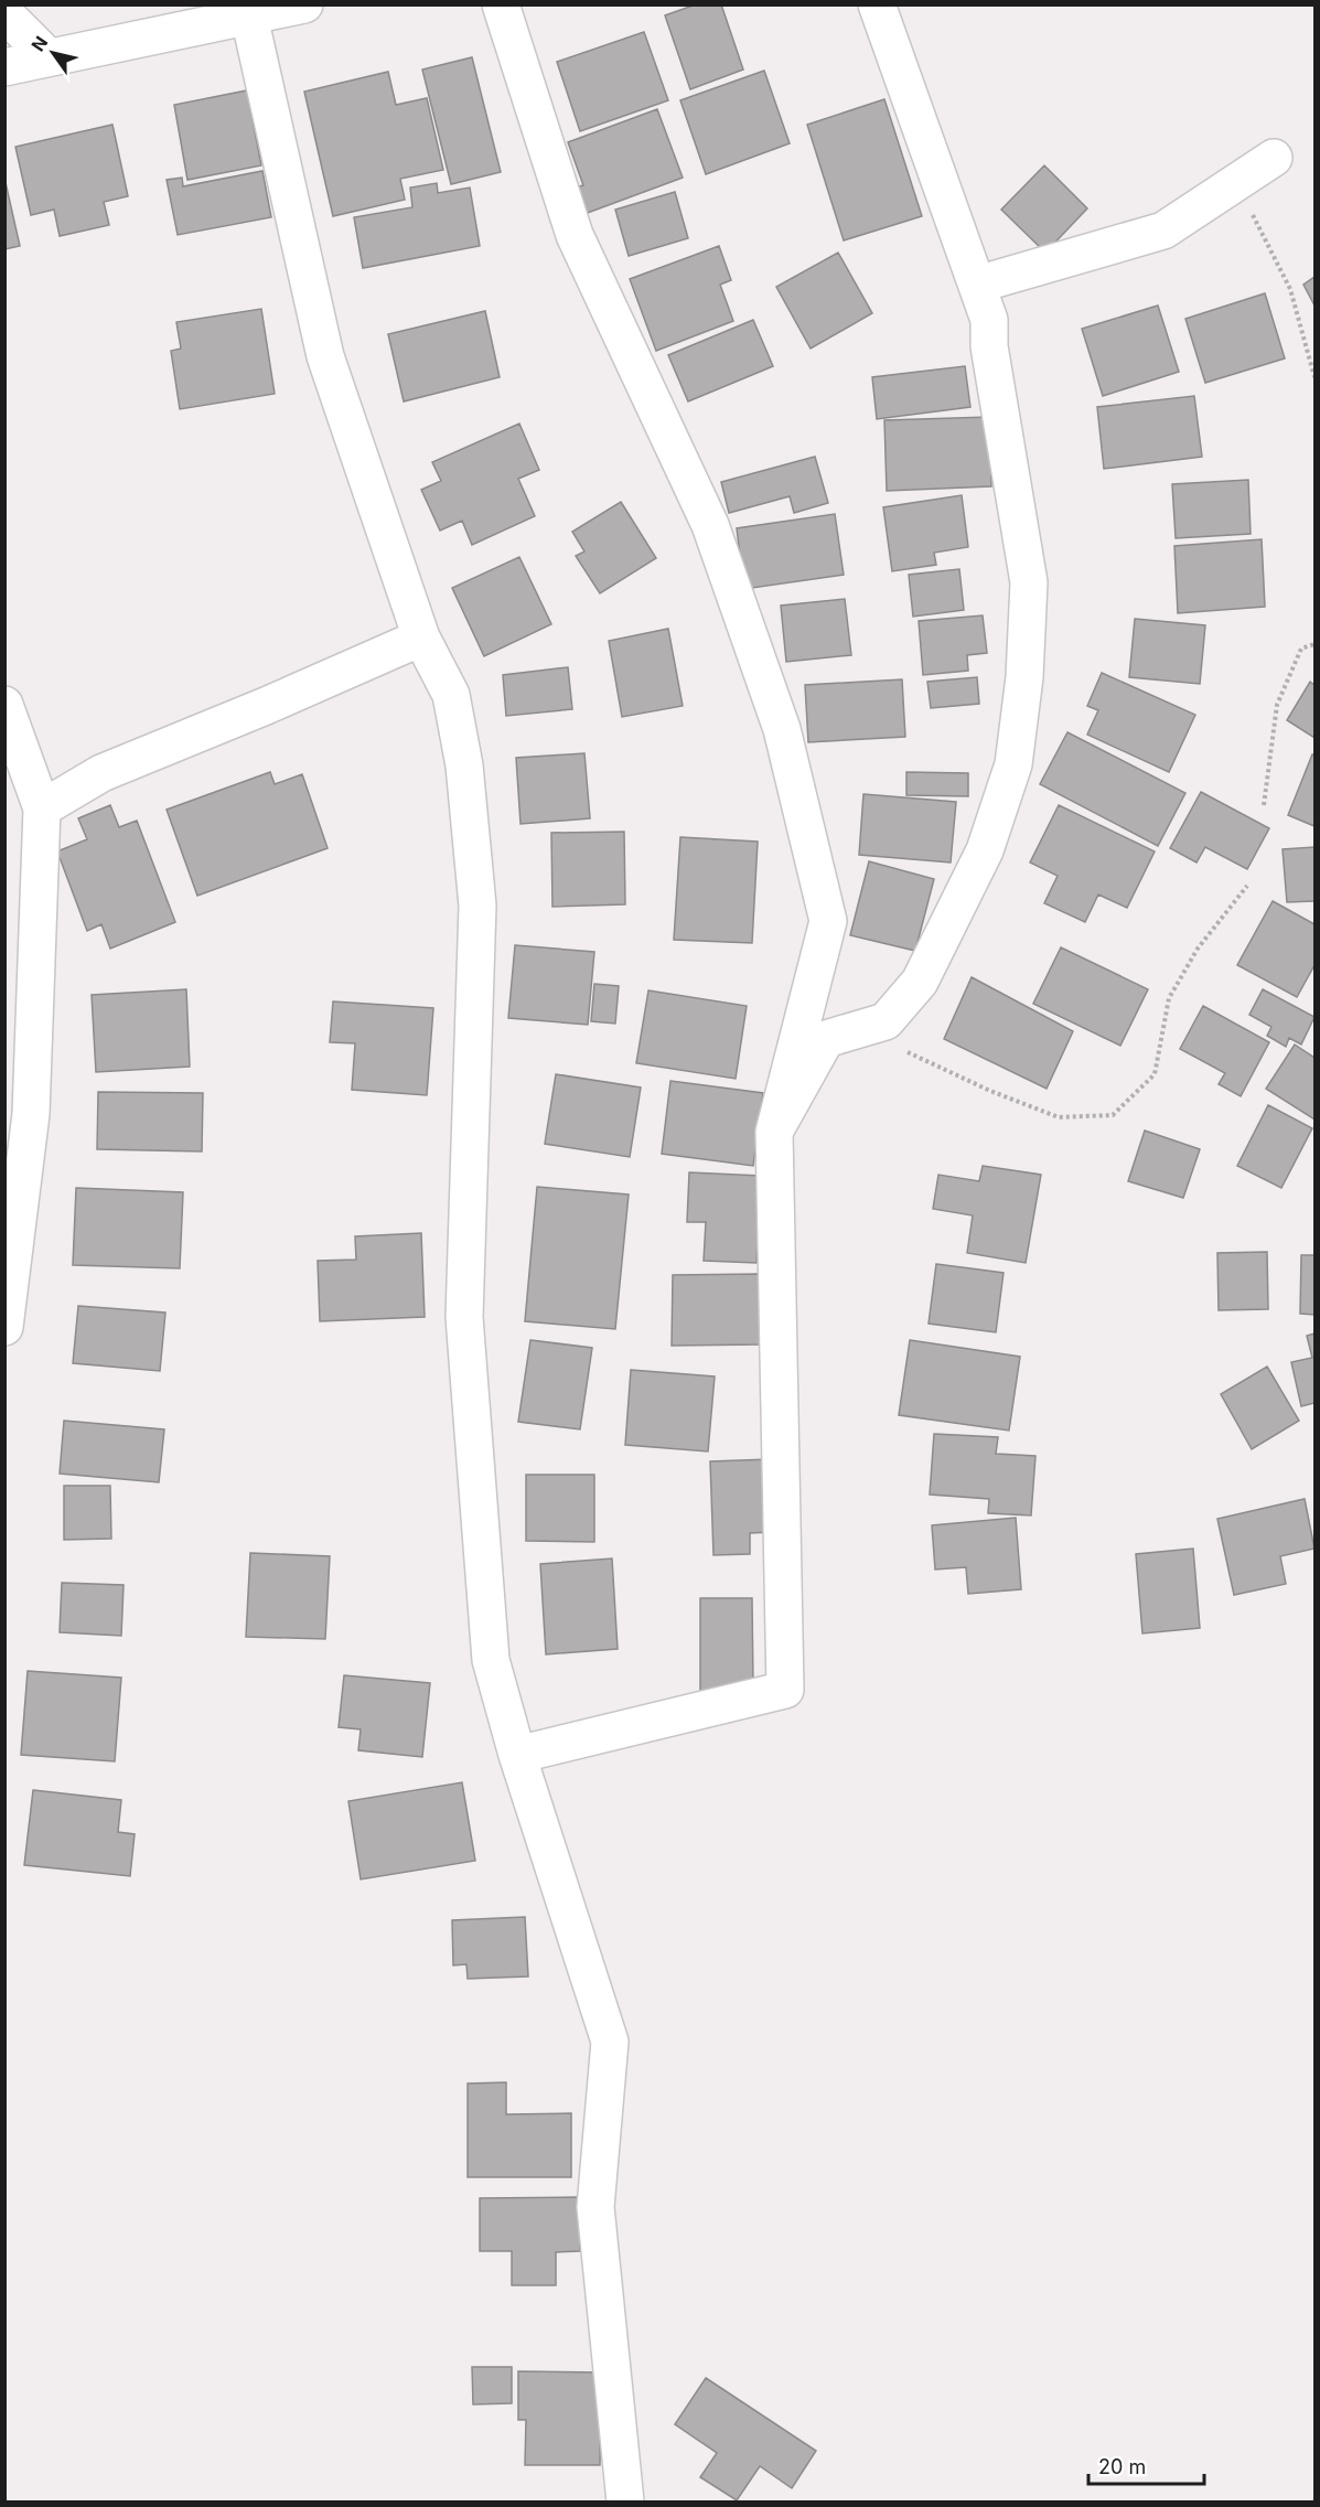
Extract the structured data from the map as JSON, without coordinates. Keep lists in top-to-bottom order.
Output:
{
  "scale_bar": "20 m",
  "north": "top left"
}
